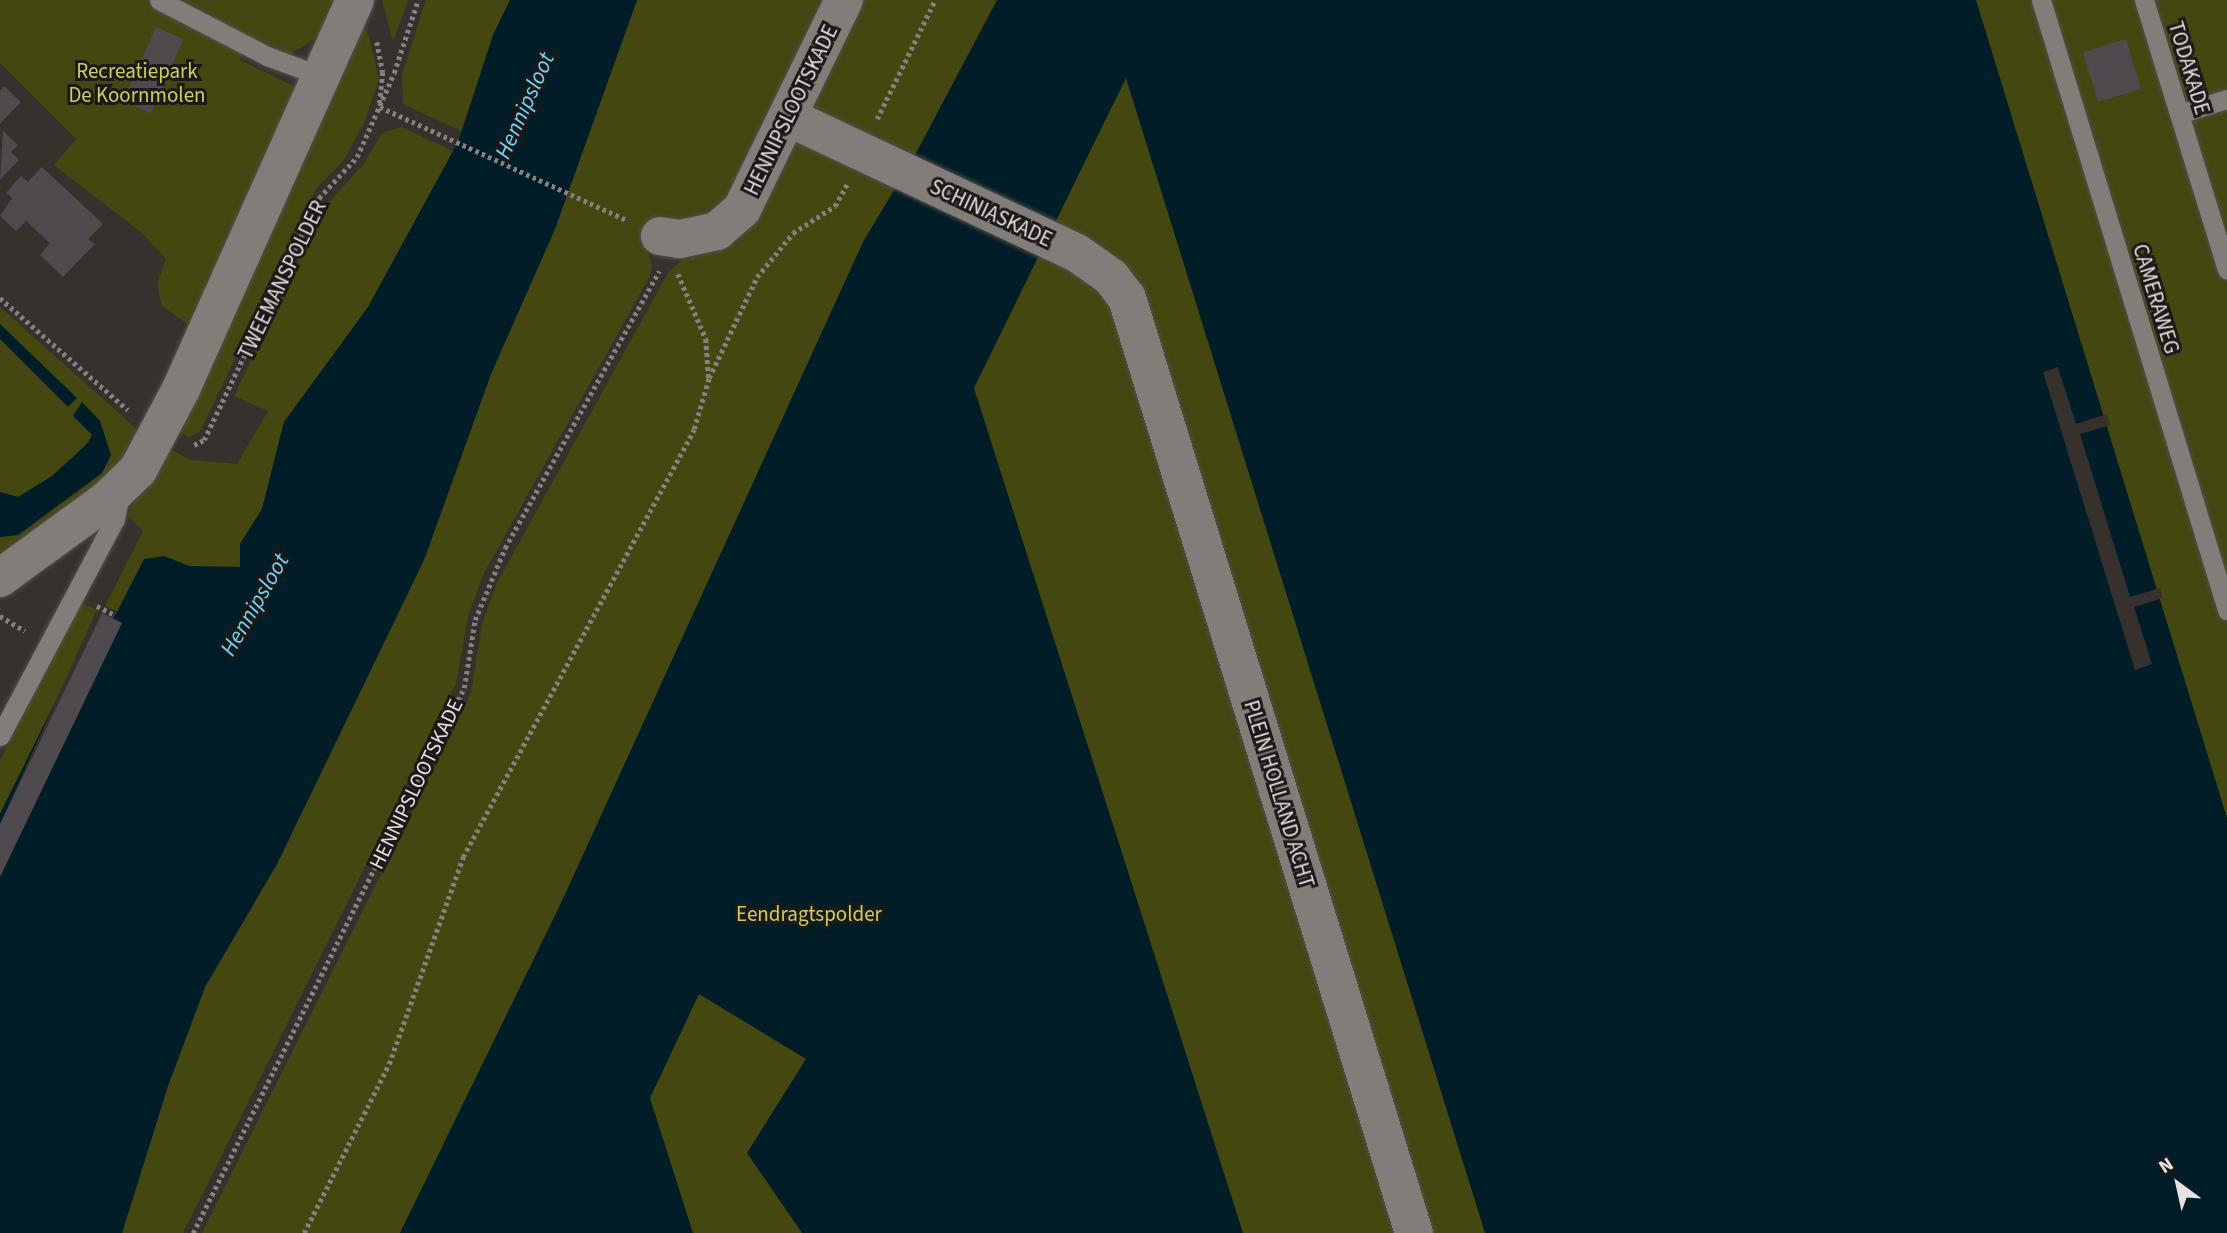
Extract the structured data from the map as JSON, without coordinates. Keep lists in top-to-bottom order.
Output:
{
  "streets": {
    "street": ["HENNIPSLOOTSKADE", "SCHINIASKADE", "PLEIN HOLLAND ACHT"],
    "lane": ["TODAKADE", "CAMERAWEG"],
    "path": ["TWEEMANSPOLDER"]
  },
  "crossings": [
    ["HENNIPSLOOTSKADE", "SCHINIASKADE"],
    ["SCHINIASKADE", "PLEIN HOLLAND ACHT"]
  ],
  "water": ["Hennipsloot"],
  "parks": ["Recreatiepark De Koornmolen", "Eendragtspolder"],
  "north": "top left"
}
